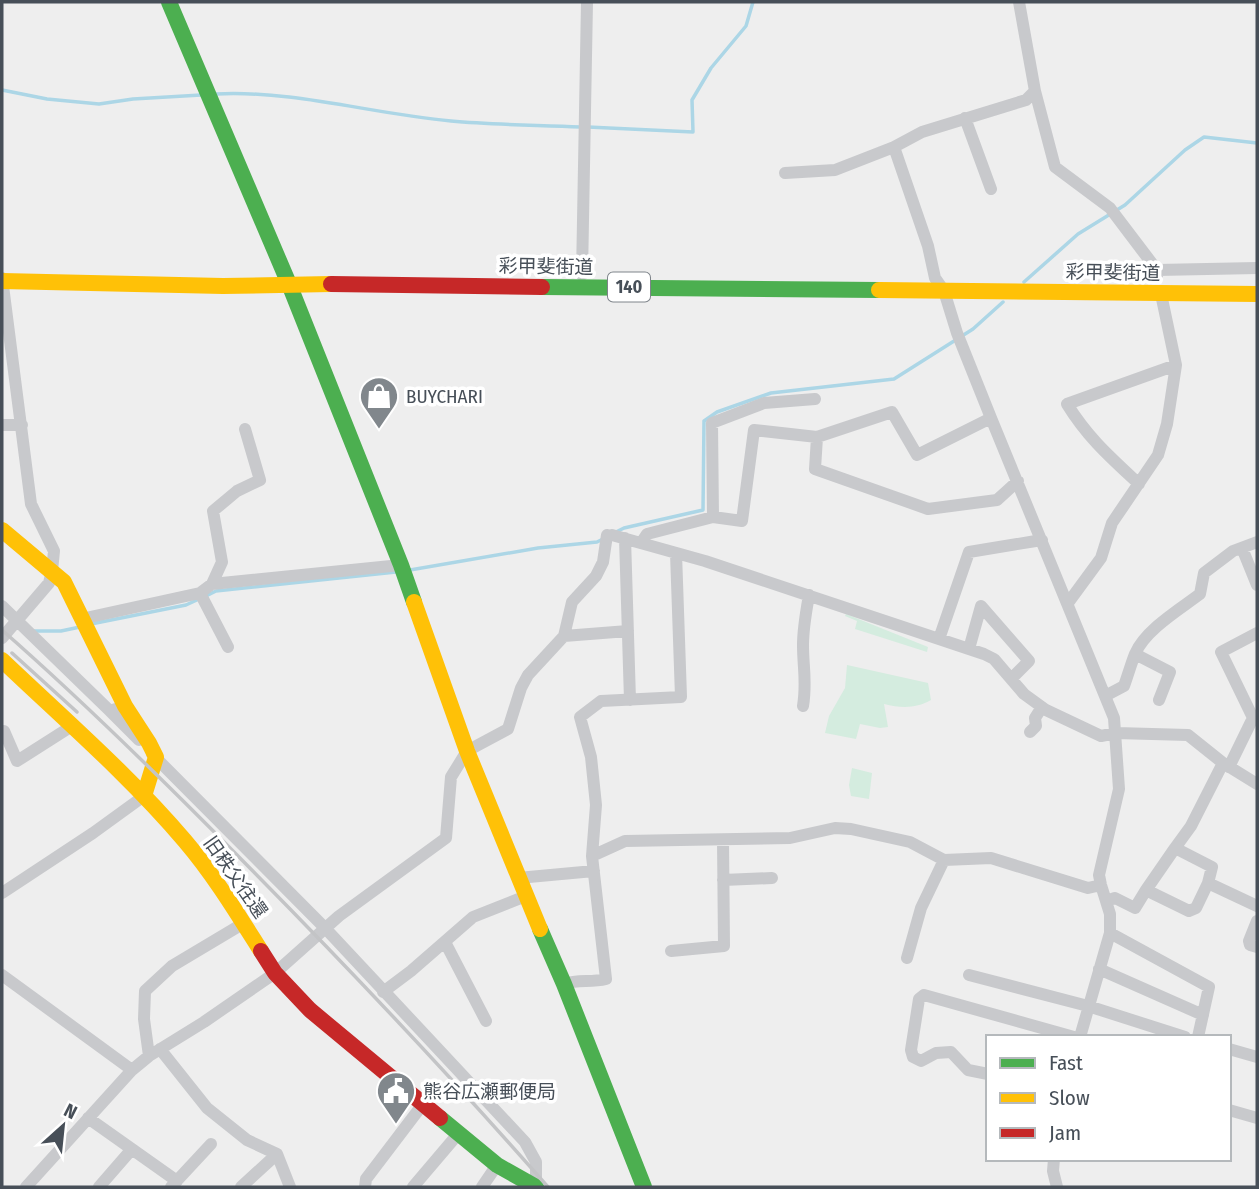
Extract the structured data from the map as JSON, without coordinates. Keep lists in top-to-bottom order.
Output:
{
  "streets": {
    "main road": ["彩甲斐街道", "140", "旧秩父往還"]
  },
  "places": {
    "shop": ["BUYCHARI"],
    "public building": ["熊谷広瀬郵便局"]
  },
  "legend": ["Fast", "Slow", "Jam"],
  "north": "top right"
}
